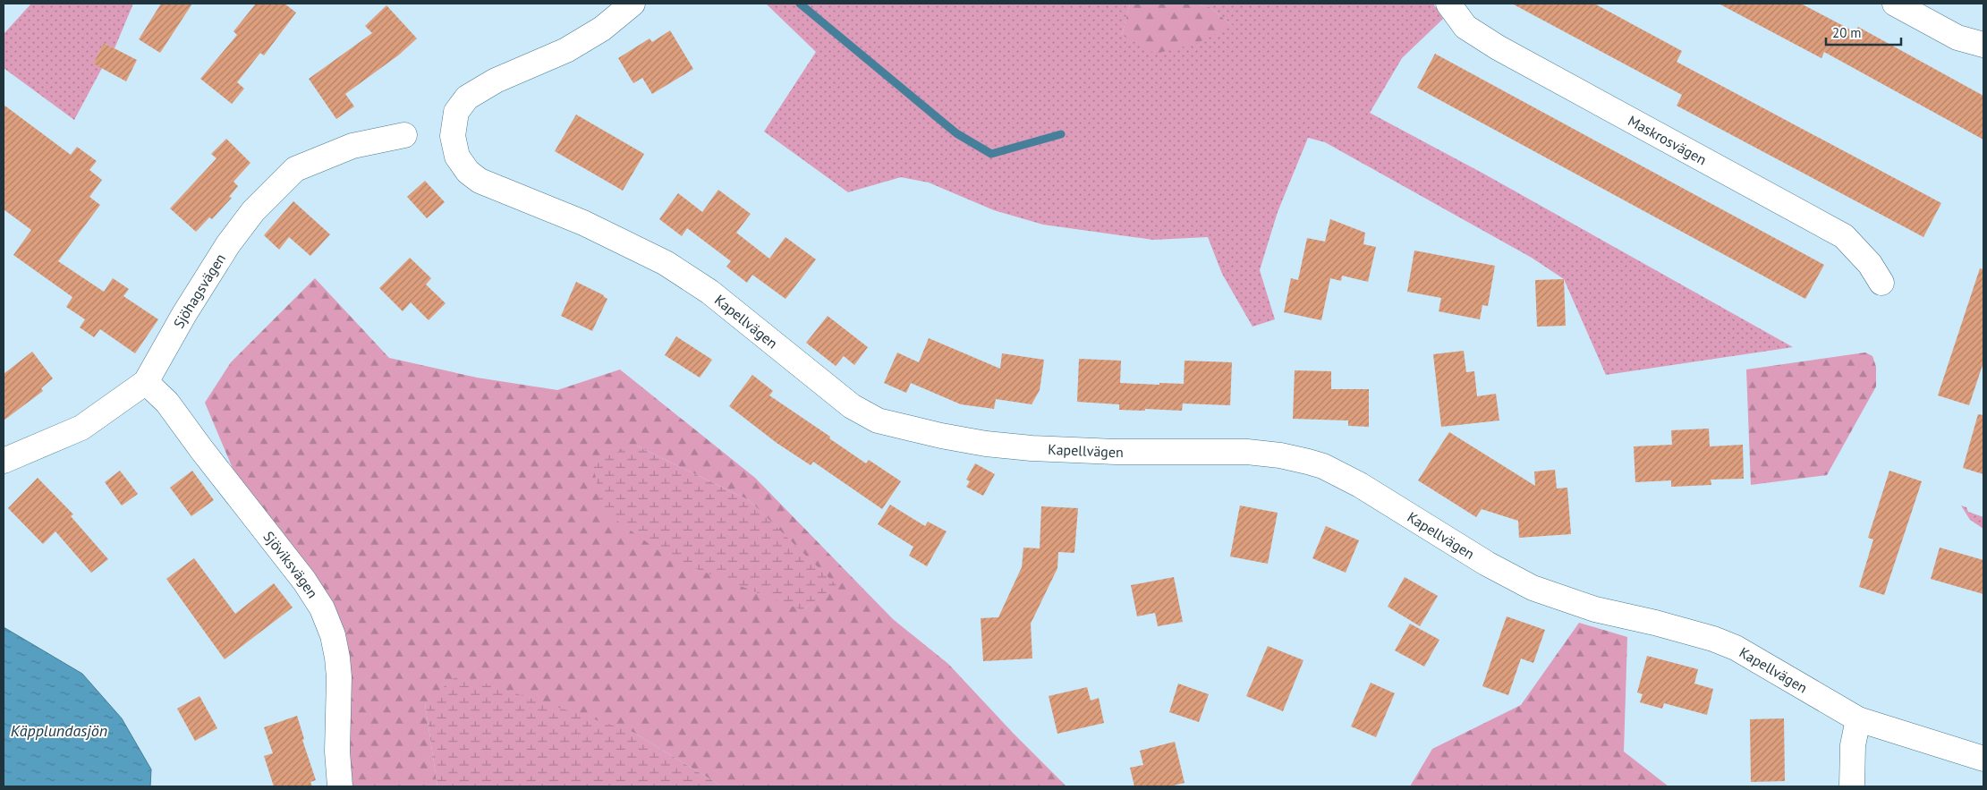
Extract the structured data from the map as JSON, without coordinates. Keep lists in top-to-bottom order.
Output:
{
  "streets": {
    "street": [
      "Maskrosvägen",
      "Sjöhagsvägen",
      "Kapellvägen",
      "Sjöviksvägen"
    ]
  },
  "crossings": [
    ["Sjöhagsvägen", "Sjöviksvägen"]
  ],
  "water": ["Käpplundasjön"],
  "scale_bar": "20 m"
}
